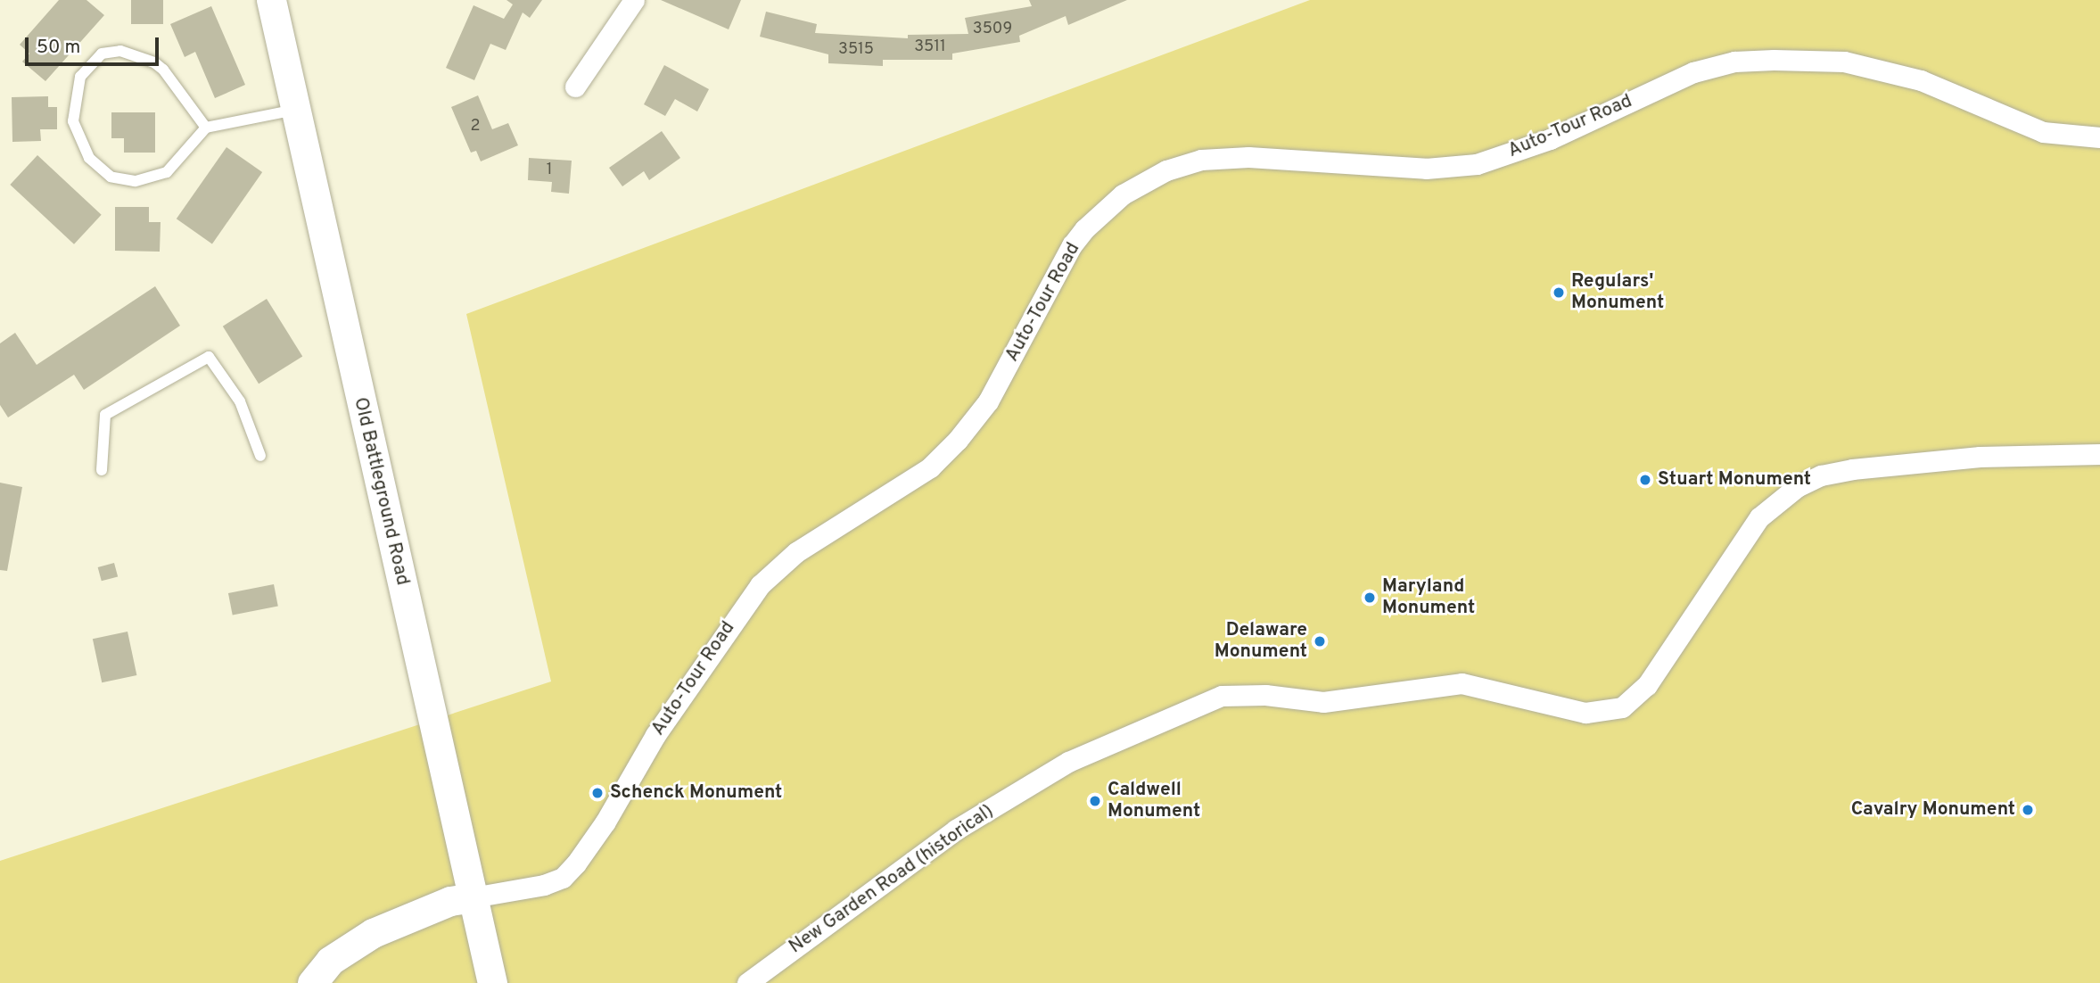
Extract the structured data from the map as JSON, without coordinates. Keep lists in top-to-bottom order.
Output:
{
  "streets": {
    "street": ["Auto-Tour Road", "Old Battleground Road", "New Garden Road (historical)"]
  },
  "crossings": [
    ["Auto-Tour Road", "Old Battleground Road"]
  ],
  "places": [
    "Regulars' Monument",
    "Stuart Monument",
    "Maryland Monument",
    "Delaware Monument",
    "Schenck Monument",
    "Caldwell Monument",
    "Cavalry Monument"
  ],
  "house_numbers": [
    "3509",
    "3511",
    "3515",
    "2",
    "1"
  ],
  "scale_bar": "50 m"
}
